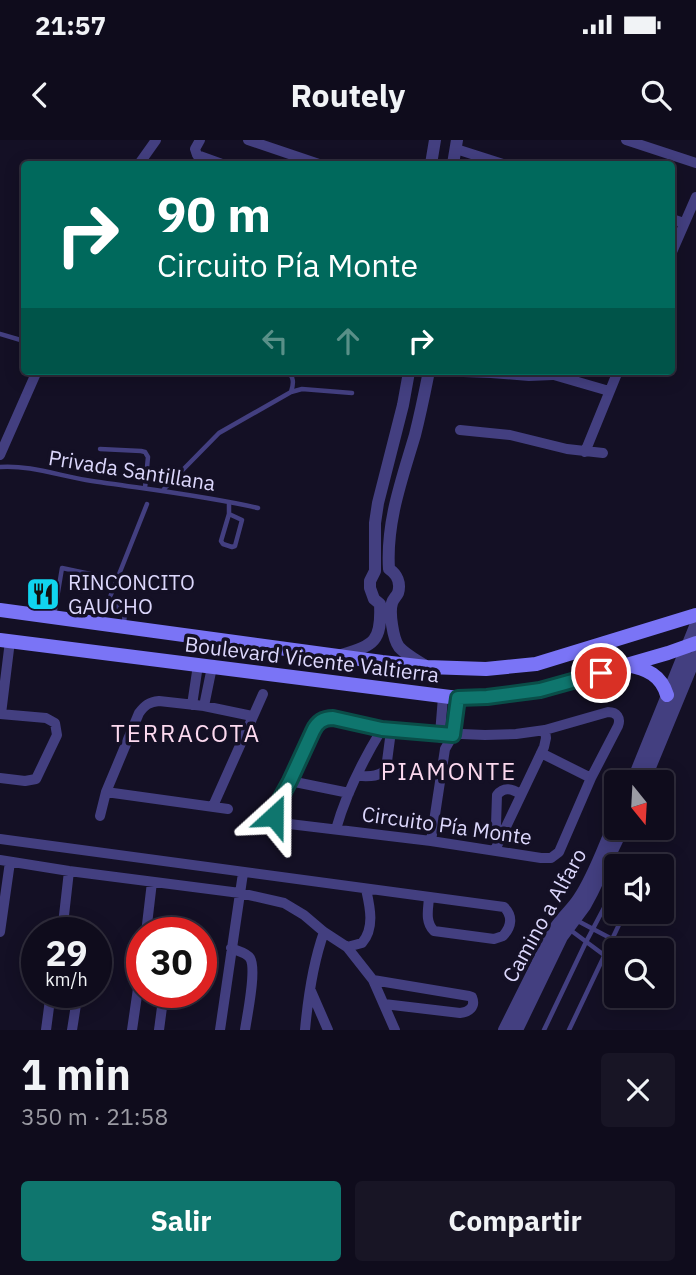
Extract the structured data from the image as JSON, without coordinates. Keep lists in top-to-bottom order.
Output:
{
  "streets": {
    "main road": ["Boulevard Vicente Valtierra"],
    "street": ["Circuito Pía Monte", "Camino a Alfaro"],
    "lane": ["Privada Santillana"]
  },
  "districts": ["TERRACOTA", "PIAMONTE"],
  "places": {
    "restaurant": ["RINCONCITO GAUCHO"]
  },
  "north": "bottom",
  "page": {
    "status": "21:57",
    "header": "Routely",
    "turn": ["90 m", "Circuito Pía Monte"],
    "speed": "29 km/h",
    "limit": "30",
    "heading": ["1 min", "350 m · 21:58"],
    "buttons": ["Salir", "Compartir"]
  }
}
